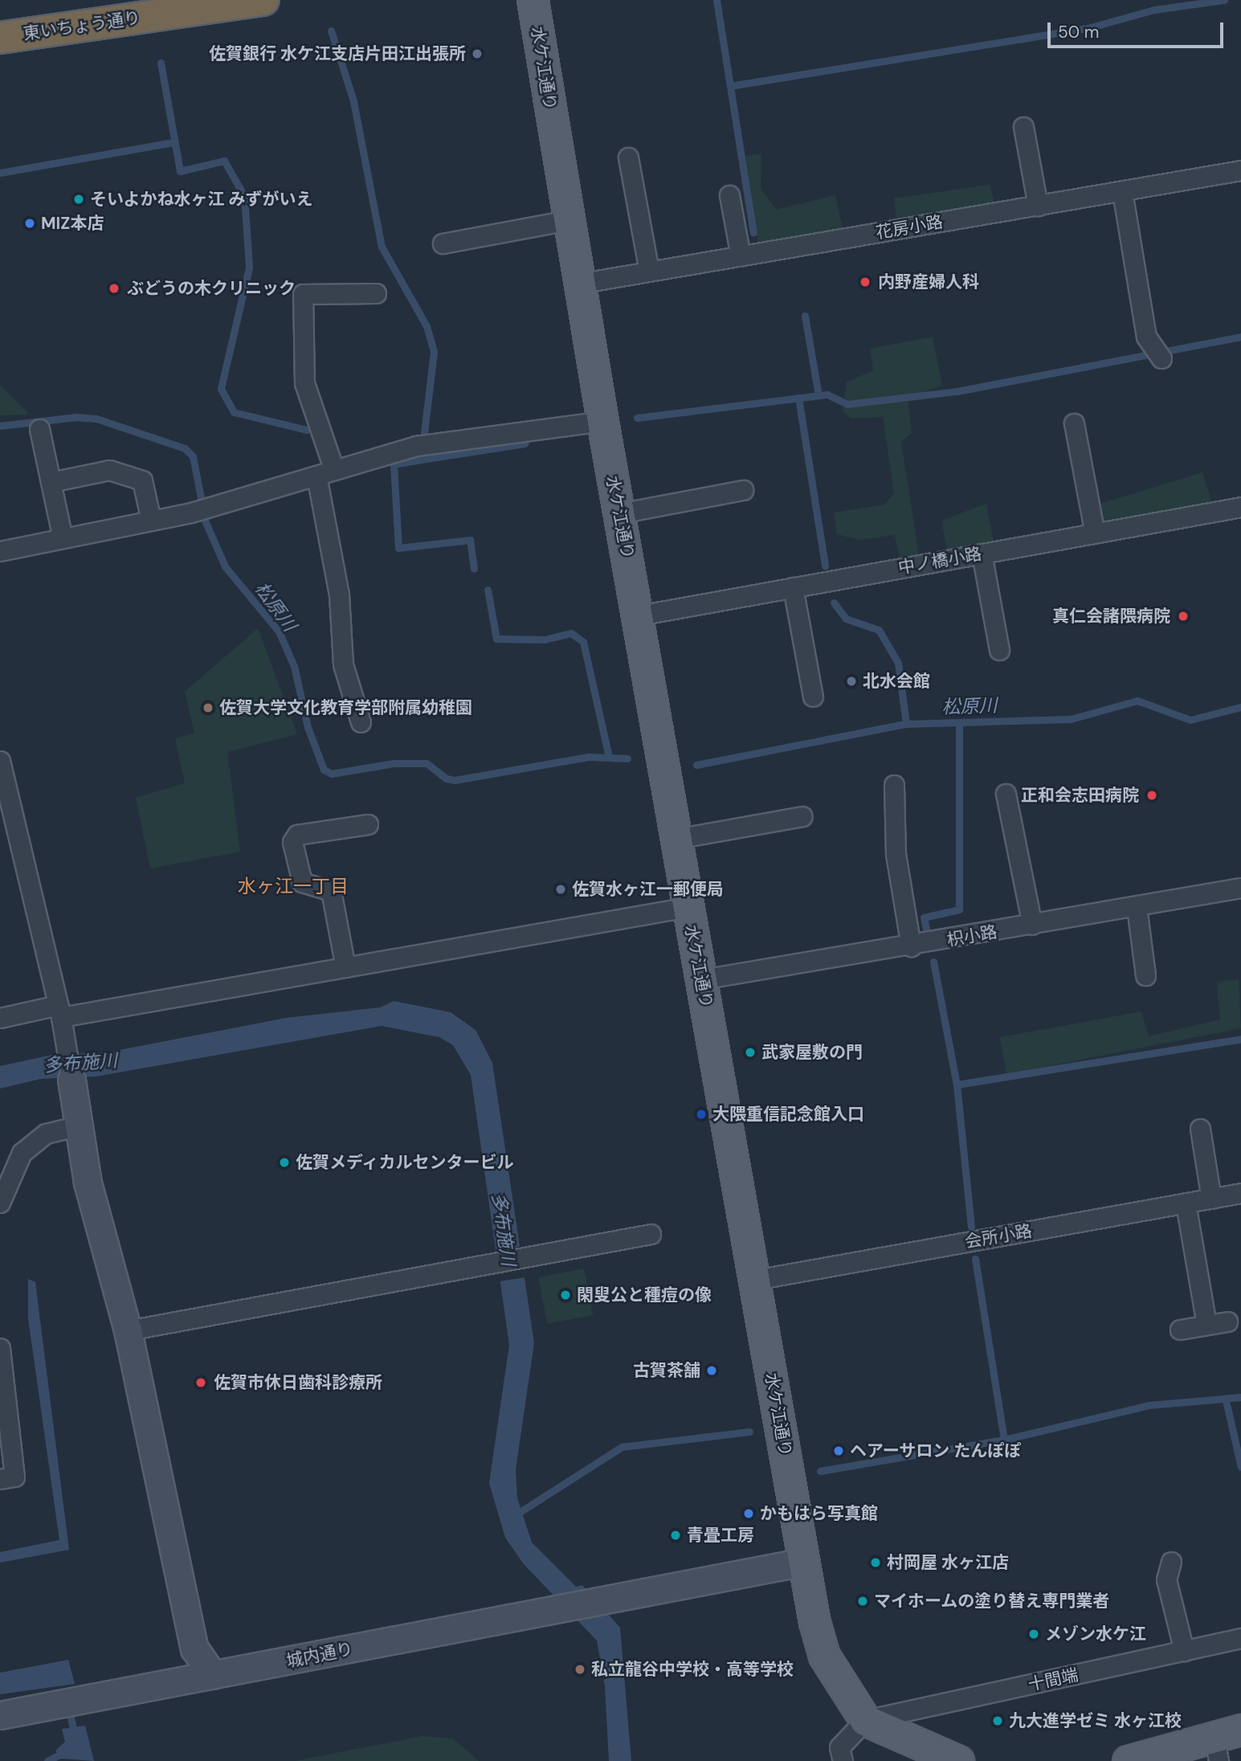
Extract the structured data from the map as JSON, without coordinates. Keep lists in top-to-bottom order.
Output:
{
  "streets": {
    "highway": ["東いちょう通り"],
    "main road": ["水ケ江通り"],
    "street": [
      "花房小路",
      "中ノ橋小路",
      "枳小路",
      "会所小路",
      "城内通り",
      "十間端"
    ]
  },
  "crossings": [
    ["水ケ江通り", "花房小路"],
    ["水ケ江通り", "中ノ橋小路"],
    ["水ケ江通り", "枳小路"],
    ["水ケ江通り", "会所小路"],
    ["水ケ江通り", "城内通り"],
    ["水ケ江通り", "十間端"]
  ],
  "districts": ["水ヶ江一丁目"],
  "water": ["松原川", "多布施川"],
  "places": [
    "佐賀銀行 水ケ江支店片田江出張所",
    "そいよかね水ヶ江 みずがいえ",
    "MIZ本店",
    "内野産婦人科",
    "ぶどうの木クリニック",
    "真仁会諸隈病院",
    "北水会館",
    "佐賀大学文化教育学部附属幼稚園",
    "正和会志田病院",
    "佐賀水ヶ江一郵便局",
    "武家屋敷の門",
    "大隈重信記念館入口",
    "佐賀メディカルセンタービル",
    "閑叟公と種痘の像",
    "古賀茶舗",
    "佐賀市休日歯科診療所",
    "ヘアーサロン たんぽぽ",
    "かもはら写真館",
    "青畳工房",
    "村岡屋 水ヶ江店",
    "マイホームの塗り替え専門業者",
    "メゾン水ケ江",
    "私立龍谷中学校・高等学校",
    "九大進学ゼミ 水ヶ江校"
  ],
  "scale_bar": "50 m"
}
